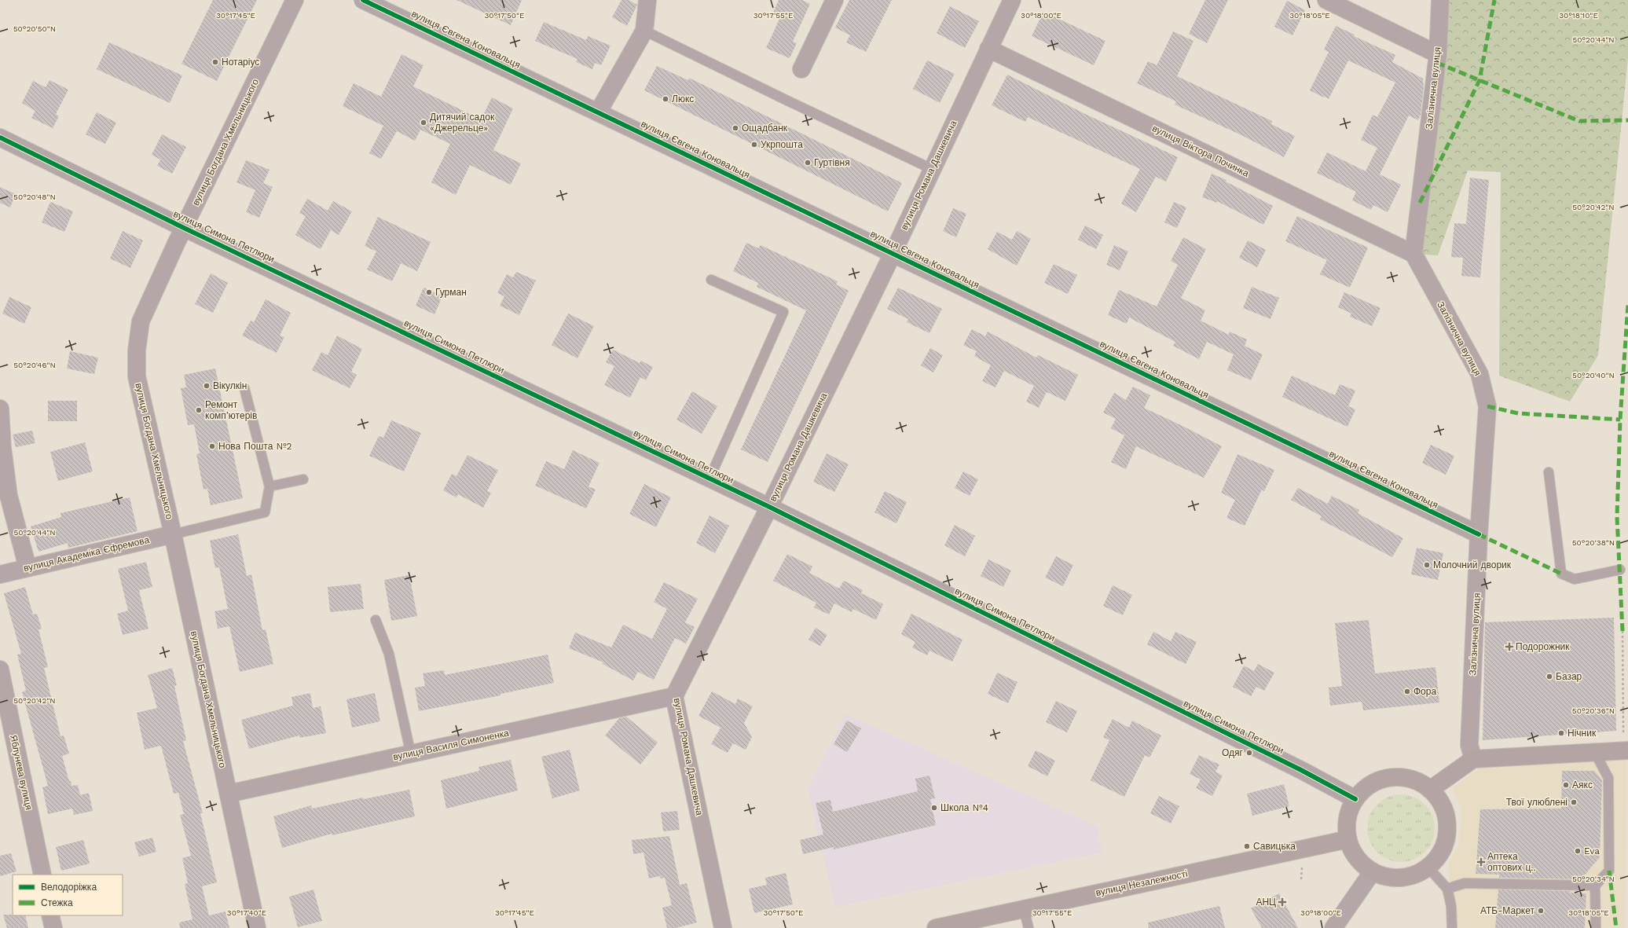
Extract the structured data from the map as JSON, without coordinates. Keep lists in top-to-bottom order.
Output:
{
  "streets": {
    "main road": ["вулиця Незалежності"],
    "street": [
      "вулиця Євгена Коновальця",
      "Залізнична вулиця",
      "вулиця Богдана Хмельницького",
      "вулиця Віктора Починка",
      "вулиця Романа Дашкевича",
      "вулиця Симона Петлюри",
      "вулиця Академіка Єфремова",
      "вулиця Василя Симоненка",
      "Яблунева вулиця"
    ]
  },
  "crossings": [
    ["вулиця Євгена Коновальця", "Залізнична вулиця"],
    ["вулиця Євгена Коновальця", "вулиця Романа Дашкевича"],
    ["Залізнична вулиця", "вулиця Віктора Починка"],
    ["вулиця Богдана Хмельницького", "вулиця Симона Петлюри"],
    ["вулиця Богдана Хмельницького", "вулиця Академіка Єфремова"],
    ["вулиця Богдана Хмельницького", "вулиця Василя Симоненка"],
    ["вулиця Віктора Починка", "вулиця Романа Дашкевича"],
    ["вулиця Романа Дашкевича", "вулиця Симона Петлюри"],
    ["вулиця Романа Дашкевича", "вулиця Василя Симоненка"],
    ["вулиця Симона Петлюри", "вулиця Незалежності"]
  ],
  "places": {
    "other": [
      "Нотаріус",
      "Люкс",
      "Дитячий садок «Джерельце»",
      "Ощадбанк",
      "Укрпошта",
      "Гуртівня",
      "Гурман",
      "Вікулкін",
      "Ремонт комп’ютерів",
      "Нова Пошта №2",
      "Молочний дворик",
      "Базар",
      "Фора",
      "Нічник",
      "Одяг",
      "Аякс",
      "Твої улюблені",
      "Школа №4",
      "Савицька",
      "Eva",
      "АТБ-Маркет"
    ],
    "health": ["Подорожник", "Аптека оптових ц‥", "АНЦ"]
  },
  "legend": ["Велодоріжка", "Стежка"],
  "coordinates": [
    "30°17'45\"E",
    "30°17'50\"E",
    "30°17'55\"E",
    "30°18'00\"E",
    "30°18'05\"E",
    "30°18'10\"E",
    "50°20'50\"N",
    "50°20'44\"N",
    "50°20'48\"N",
    "50°20'42\"N",
    "50°20'46\"N",
    "50°20'40\"N",
    "50°20'38\"N",
    "50°20'36\"N",
    "50°20'34\"N",
    "30°17'40\"E"
  ]
}
